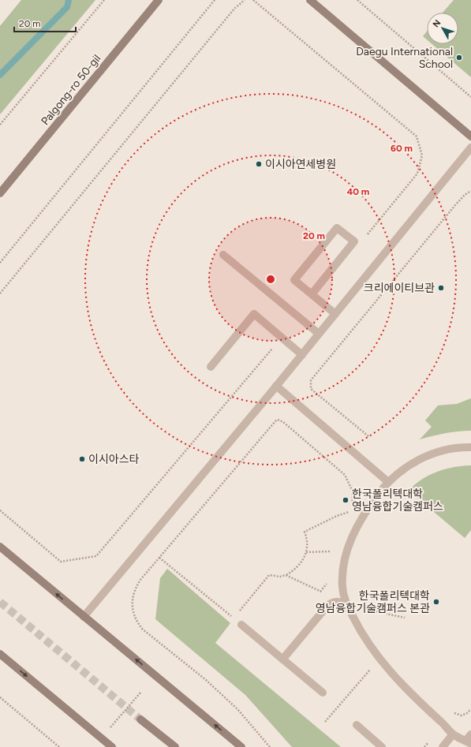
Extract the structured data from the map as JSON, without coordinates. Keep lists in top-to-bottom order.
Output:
{
  "streets": {
    "main road": ["Palgong-ro 50-gil"]
  },
  "places": [
    "Daegu International School",
    "이시아연세병원",
    "크리에이티브관",
    "이시아스타",
    "한국폴리텍대학 영남융합기술캠퍼스",
    "한국폴리텍대학 영남융합기술캠퍼스 본관"
  ],
  "scale_bar": "20 m",
  "north": "top left",
  "rings": ["60 m", "40 m", "20 m"]
}
